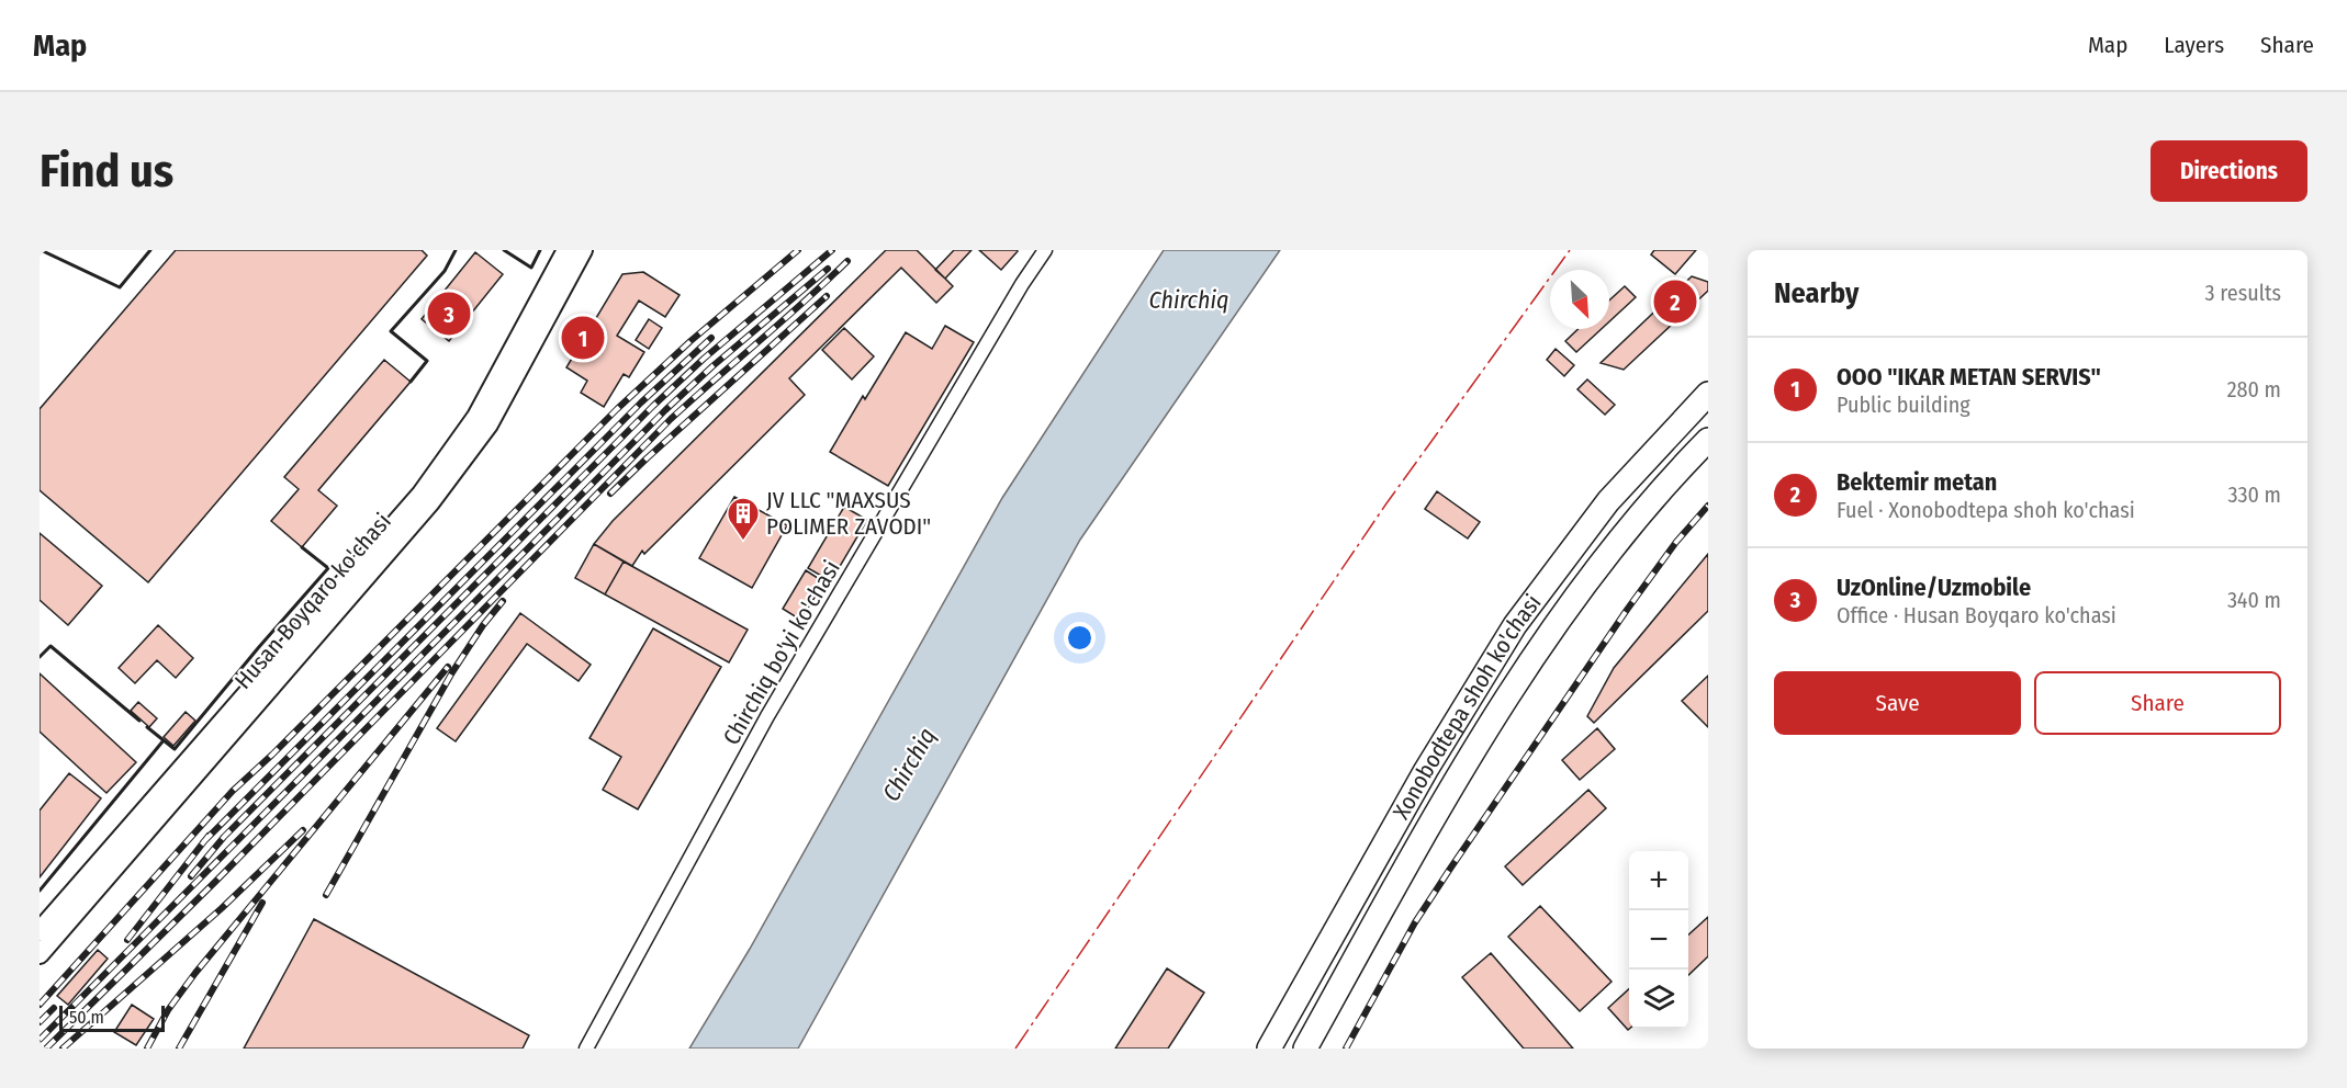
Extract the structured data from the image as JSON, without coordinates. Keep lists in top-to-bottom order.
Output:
{
  "streets": {
    "highway": ["Xonobodtepa shoh ko'chasi"],
    "main road": ["Husan Boyqaro ko'chasi"],
    "street": ["Chirchiq bo'yi ko'chasi"]
  },
  "water": ["Chirchiq"],
  "places": {
    "building": ["JV LLC \"MAXSUS POLIMER ZAVODI\""]
  },
  "scale_bar": "50 m",
  "north": "bottom right",
  "page": {
    "header": "Map",
    "nav": ["Map", "Layers", "Share"],
    "buttons": [
      "Directions",
      ["Save", "Share"]
    ],
    "title": "Find us",
    "heading": ["Nearby", "3 results"],
    "pins": ["2", "3", "1"],
    "list": [
      {
        "mark": "1",
        "name": "OOO \"IKAR METAN SERVIS\"",
        "note": "Public building",
        "value": "280 m"
      },
      {
        "mark": "2",
        "name": "Bektemir metan",
        "note": "Fuel · Xonobodtepa shoh ko'chasi",
        "value": "330 m"
      },
      {
        "mark": "3",
        "name": "UzOnline/Uzmobile",
        "note": "Office · Husan Boyqaro ko'chasi",
        "value": "340 m"
      }
    ],
    "map_buttons": ["+", "−"],
    "scale": "50 m"
  }
}
